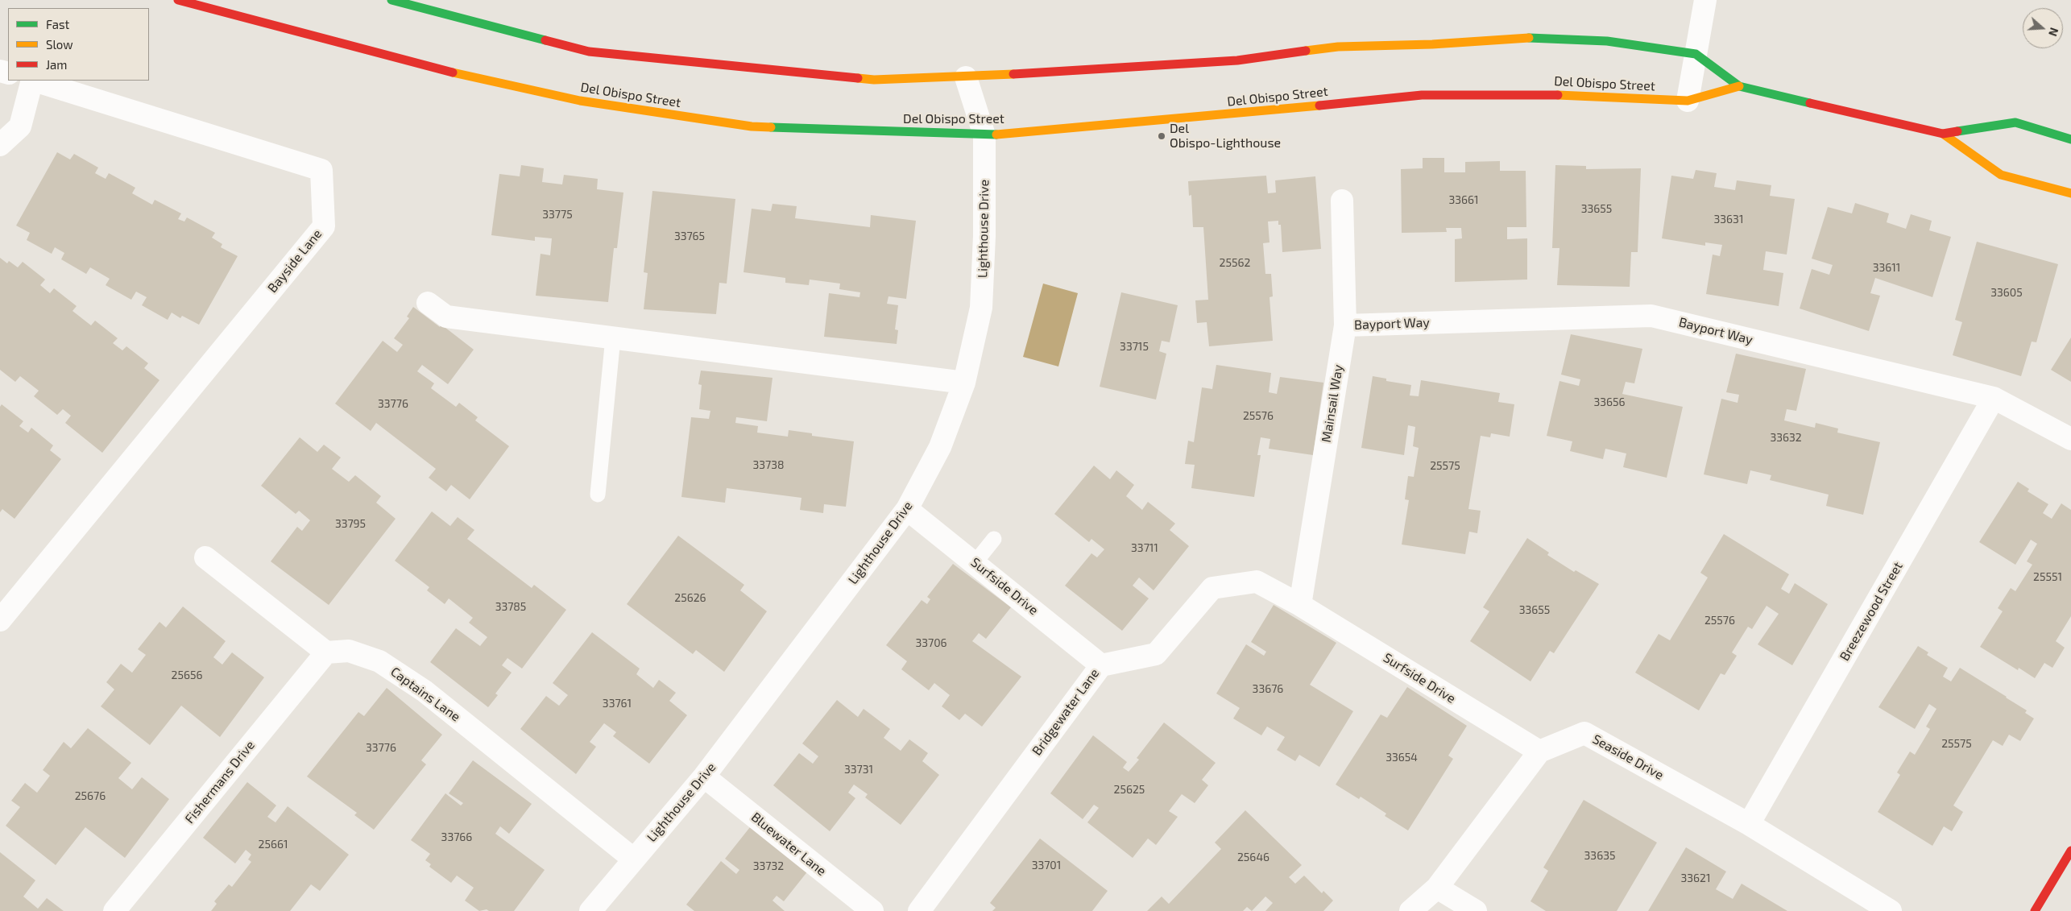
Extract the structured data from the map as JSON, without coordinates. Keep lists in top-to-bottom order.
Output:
{
  "streets": {
    "main road": ["Del Obispo Street"],
    "street": [
      "Lighthouse Drive",
      "Bayside Lane",
      "Bayport Way",
      "Mainsail Way",
      "Surfside Drive",
      "Breezewood Street",
      "Captains Lane",
      "Bridgewater Lane",
      "Seaside Drive",
      "Fishermans Drive",
      "Bluewater Lane"
    ]
  },
  "crossings": [
    ["Del Obispo Street", "Lighthouse Drive"],
    ["Lighthouse Drive", "Surfside Drive"],
    ["Lighthouse Drive", "Captains Lane"],
    ["Lighthouse Drive", "Bluewater Lane"],
    ["Bayport Way", "Mainsail Way"],
    ["Bayport Way", "Breezewood Street"],
    ["Mainsail Way", "Surfside Drive"],
    ["Mainsail Way", "Bridgewater Lane"],
    ["Surfside Drive", "Bridgewater Lane"],
    ["Surfside Drive", "Seaside Drive"],
    ["Breezewood Street", "Seaside Drive"],
    ["Captains Lane", "Fishermans Drive"]
  ],
  "places": ["Del Obispo-Lighthouse"],
  "house_numbers": [
    "33661",
    "33655",
    "33775",
    "33631",
    "33765",
    "25562",
    "33611",
    "33605",
    "33715",
    "33656",
    "33776",
    "25576",
    "33632",
    "33738",
    "25575",
    "33795",
    "33711",
    "25551",
    "25626",
    "33785",
    "33655",
    "25576",
    "33706",
    "25656",
    "33676",
    "33761",
    "25575",
    "33776",
    "33654",
    "33731",
    "25625",
    "25676",
    "33766",
    "25661",
    "33635",
    "25646",
    "33701",
    "33732",
    "33621"
  ],
  "legend": ["Fast", "Slow", "Jam"],
  "north": "right"
}
